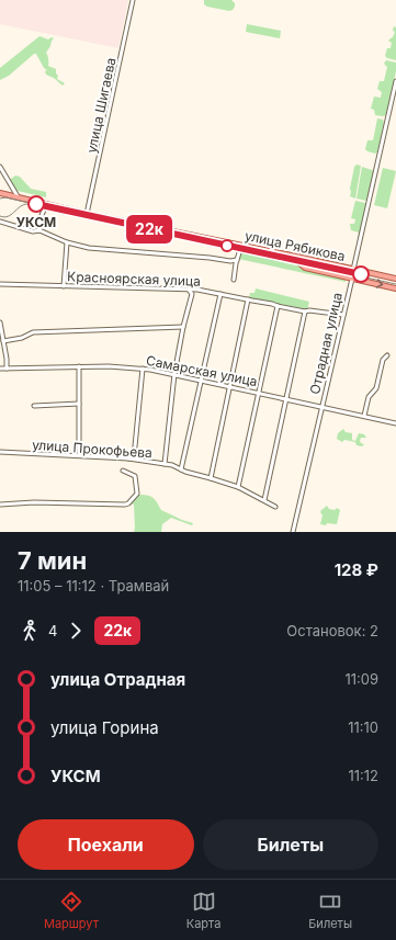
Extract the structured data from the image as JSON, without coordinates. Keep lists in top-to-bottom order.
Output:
{
  "streets": {
    "main road": ["улица Рябикова", "Отрадная улица"],
    "street": [
      "улица Шигаева",
      "Красноярская улица",
      "Самарская улица",
      "улица Прокофьева"
    ]
  },
  "crossings": [
    ["улица Шигаева", "улица Рябикова"],
    ["улица Рябикова", "Отрадная улица"],
    ["Красноярская улица", "Отрадная улица"],
    ["Отрадная улица", "Самарская улица"]
  ],
  "places": ["УКСМ"],
  "lines": ["tram line 22к"],
  "page": {
    "on_map": "22к",
    "heading": ["7 мин", "11:05 – 11:12 · Трамвай", "128 ₽"],
    "legs": ["4", "22к", "Остановок: 2"],
    "list": [
      {
        "name": "улица Отрадная",
        "value": "11:09"
      },
      {
        "name": "улица Горина",
        "value": "11:10"
      },
      {
        "name": "УКСМ",
        "value": "11:12"
      }
    ],
    "buttons": ["Поехали", "Билеты"],
    "tabs": ["Маршрут", "Карта", "Билеты"]
  }
}
